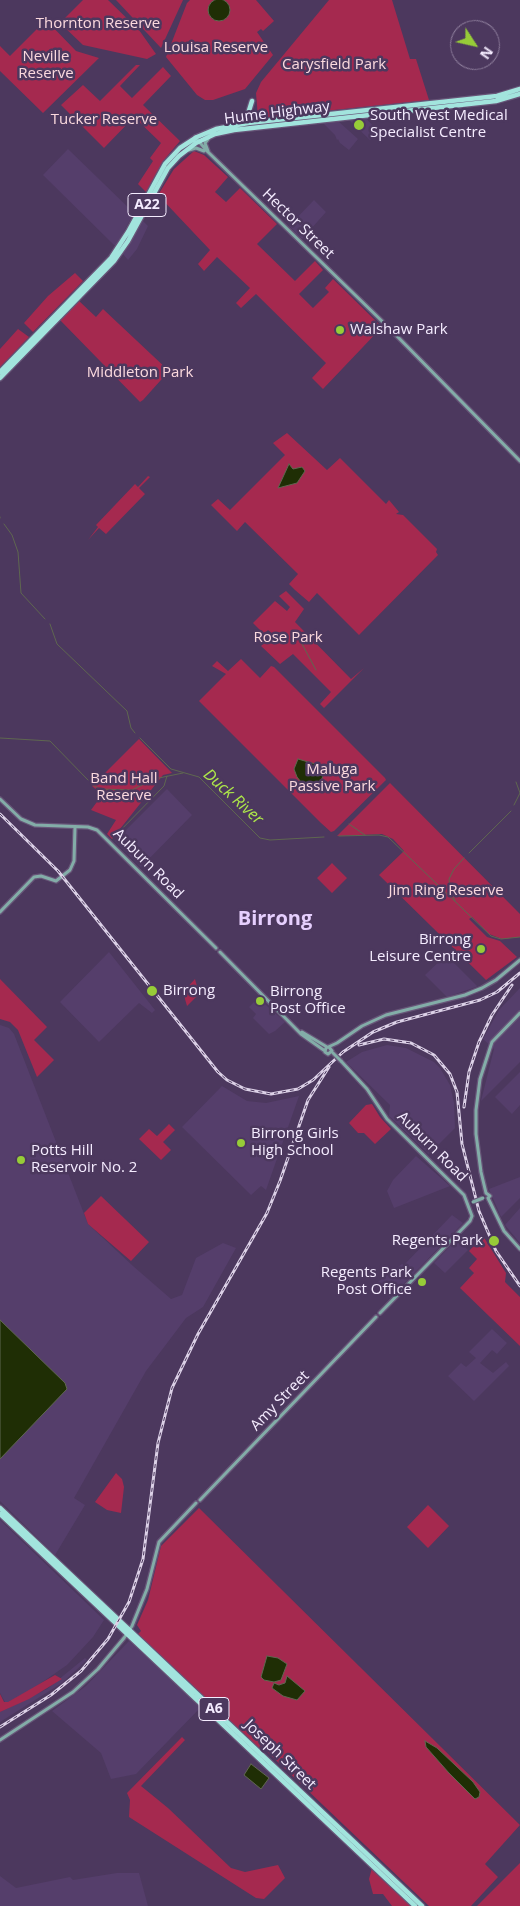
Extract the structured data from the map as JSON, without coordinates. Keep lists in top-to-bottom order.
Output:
{
  "streets": {
    "highway": [
      "Hume Highway",
      "A22",
      "A6",
      "Joseph Street"
    ],
    "main road": ["Hector Street", "Auburn Road", "Amy Street"]
  },
  "crossings": [
    ["Hume Highway", "Hector Street"],
    ["Auburn Road", "Amy Street"],
    ["Amy Street", "Joseph Street"]
  ],
  "districts": ["Birrong"],
  "water": ["Duck River"],
  "parks": [
    "Thornton Reserve",
    "Louisa Reserve",
    "Neville Reserve",
    "Carysfield Park",
    "Tucker Reserve",
    "Middleton Park",
    "Rose Park",
    "Maluga Passive Park",
    "Band Hall Reserve",
    "Jim Ring Reserve"
  ],
  "places": [
    "South West Medical Specialist Centre",
    "Walshaw Park",
    "Birrong Leisure Centre",
    "Birrong",
    "Birrong Post Office",
    "Birrong Girls High School",
    "Potts Hill Reservoir No. 2",
    "Regents Park",
    "Regents Park Post Office"
  ],
  "north": "bottom right"
}
